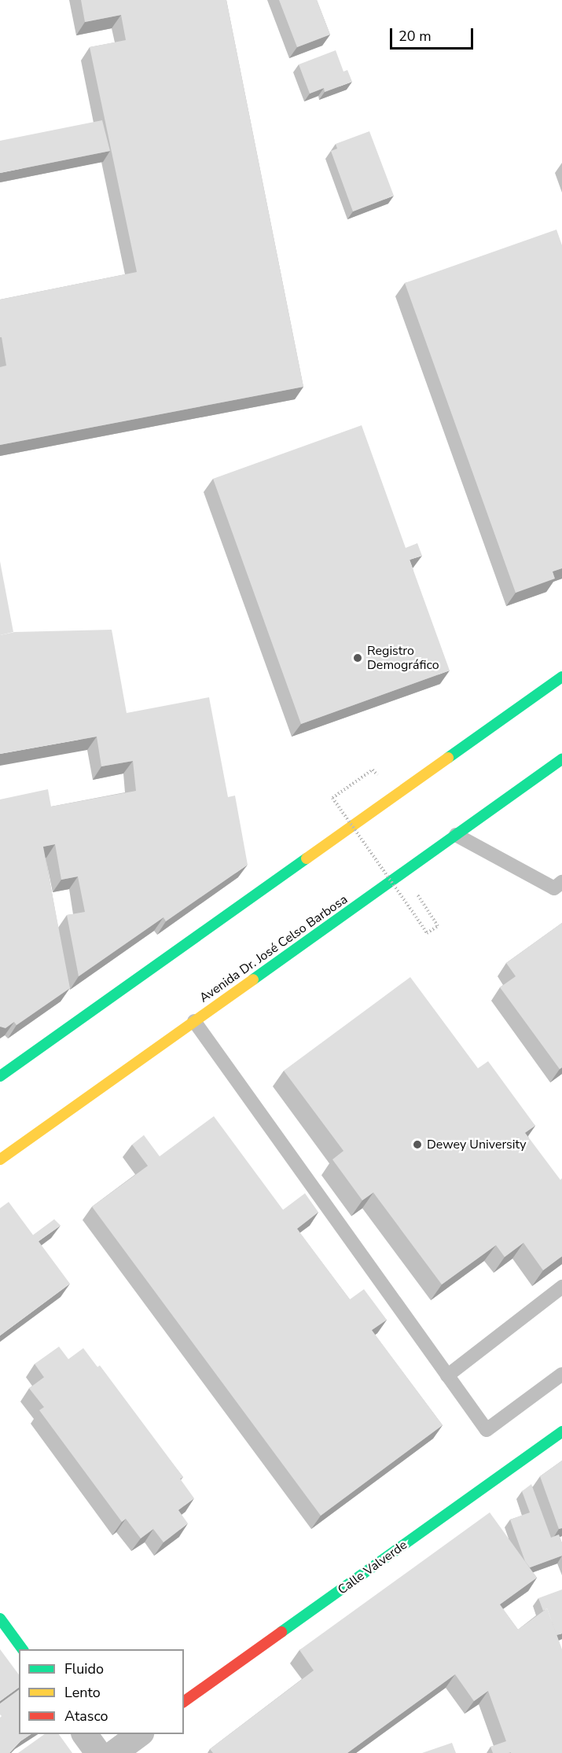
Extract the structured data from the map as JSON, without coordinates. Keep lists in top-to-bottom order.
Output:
{
  "streets": {
    "main road": ["Avenida Dr. José Celso Barbosa", "Calle Valverde"]
  },
  "places": ["Registro Demográfico", "Dewey University"],
  "legend": ["Fluido", "Lento", "Atasco"],
  "scale_bar": "20 m"
}
